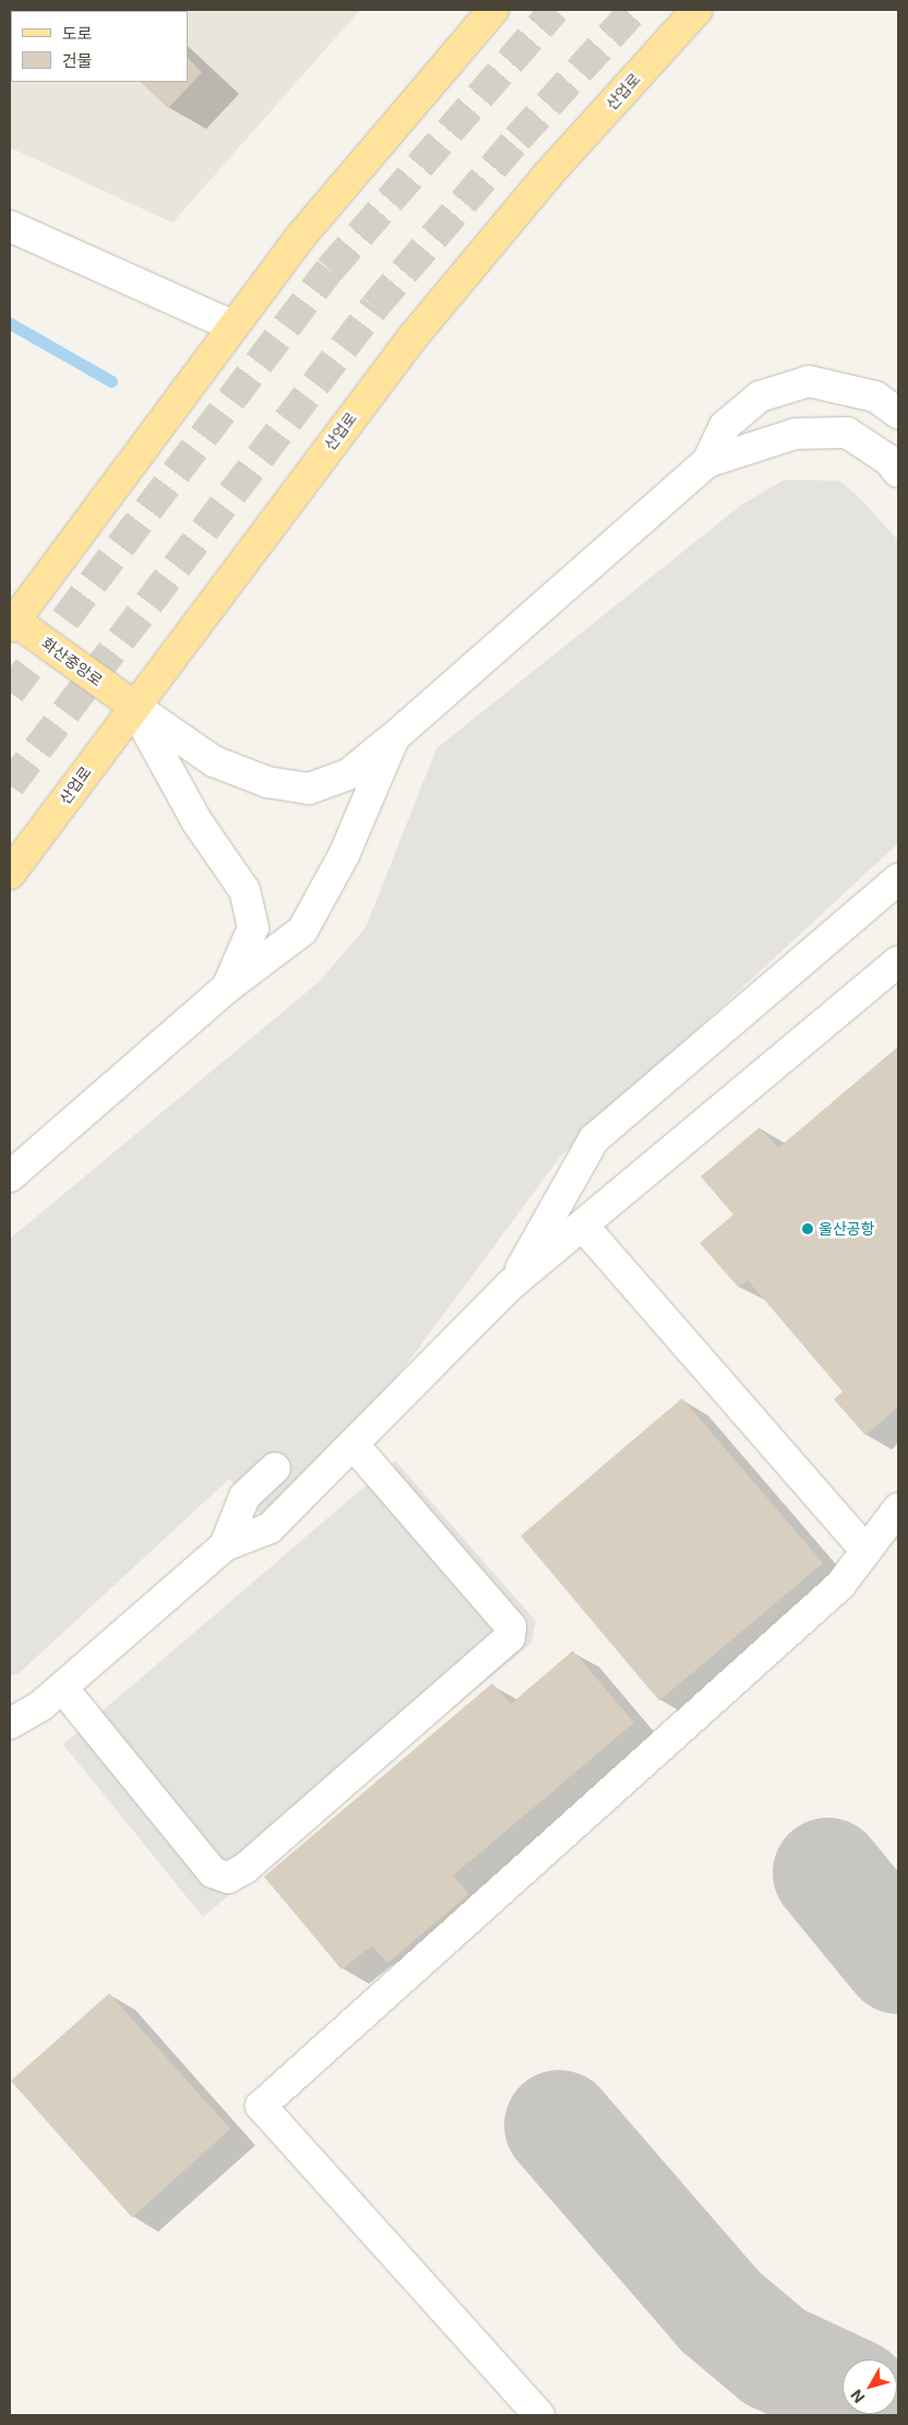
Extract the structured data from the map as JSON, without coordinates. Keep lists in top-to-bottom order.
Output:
{
  "streets": {
    "main road": ["산업로", "화산중앙로"]
  },
  "crossings": [
    ["산업로", "화산중앙로"]
  ],
  "places": ["울산공항"],
  "legend": ["도로", "건물"],
  "north": "bottom left"
}
